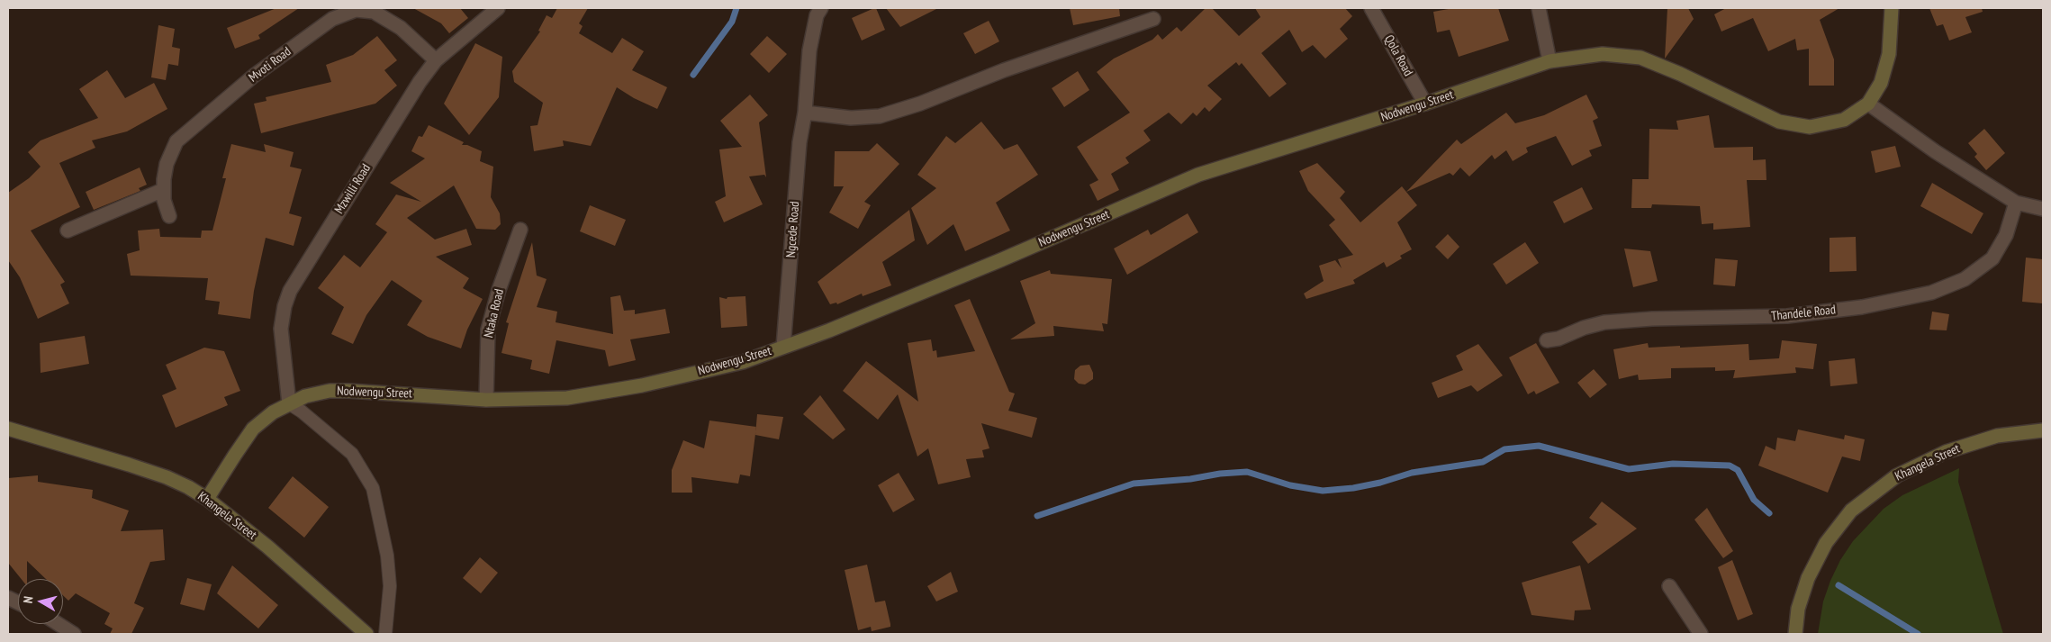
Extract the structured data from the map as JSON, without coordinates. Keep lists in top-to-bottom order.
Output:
{
  "streets": {
    "street": [
      "Qola Road",
      "Mvoti Road",
      "Nodwengu Street",
      "Mzwilli Road",
      "Ngcede Road",
      "Ntaka Road",
      "Thandele Road",
      "Khangela Street"
    ]
  },
  "crossings": [
    ["Qola Road", "Nodwengu Street"],
    ["Mvoti Road", "Mzwilli Road"],
    ["Nodwengu Street", "Mzwilli Road"],
    ["Nodwengu Street", "Ngcede Road"],
    ["Nodwengu Street", "Ntaka Road"],
    ["Nodwengu Street", "Khangela Street"]
  ],
  "north": "left"
}
